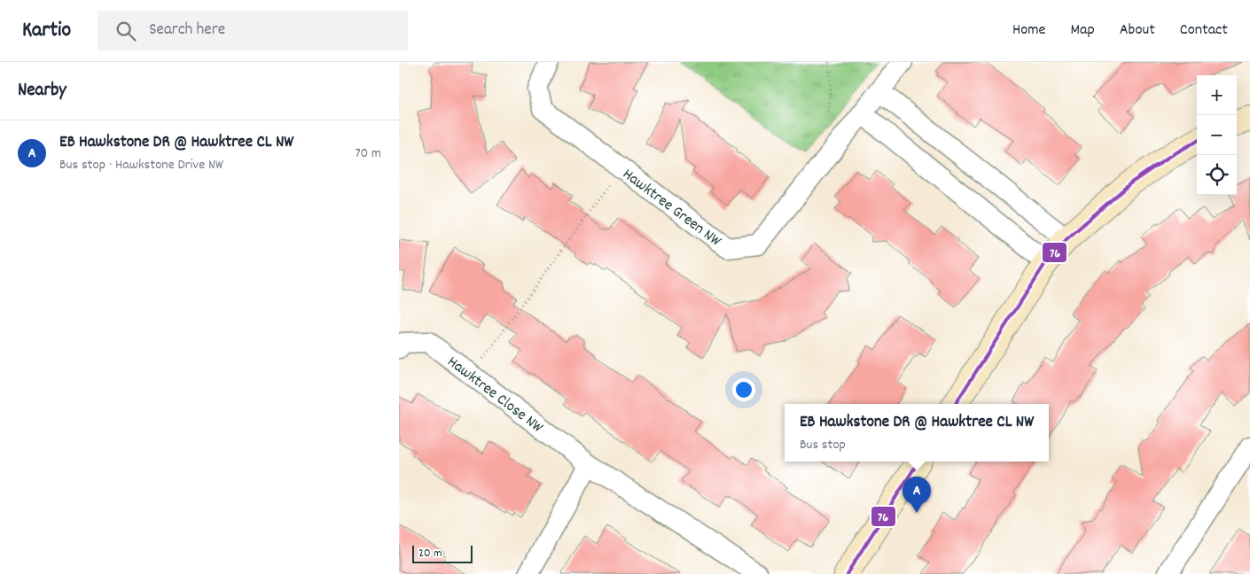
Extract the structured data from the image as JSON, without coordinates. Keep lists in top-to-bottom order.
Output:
{
  "streets": {
    "street": ["Hawktree Green NW", "Hawktree Close NW"]
  },
  "lines": ["transit line 76"],
  "scale_bar": "20 m",
  "page": {
    "header": "Kartio",
    "search": "Search here",
    "nav": [
      "Home",
      "Map",
      "About",
      "Contact"
    ],
    "heading": "Nearby",
    "map_buttons": ["+", "−"],
    "list": [
      {
        "mark": "A",
        "name": "EB Hawkstone DR @ Hawktree CL NW",
        "note": "Bus stop · Hawkstone Drive NW",
        "value": "70 m"
      }
    ],
    "popup": ["EB Hawkstone DR @ Hawktree CL NW", "Bus stop"],
    "pins": "A",
    "scale": "20 m"
  }
}
